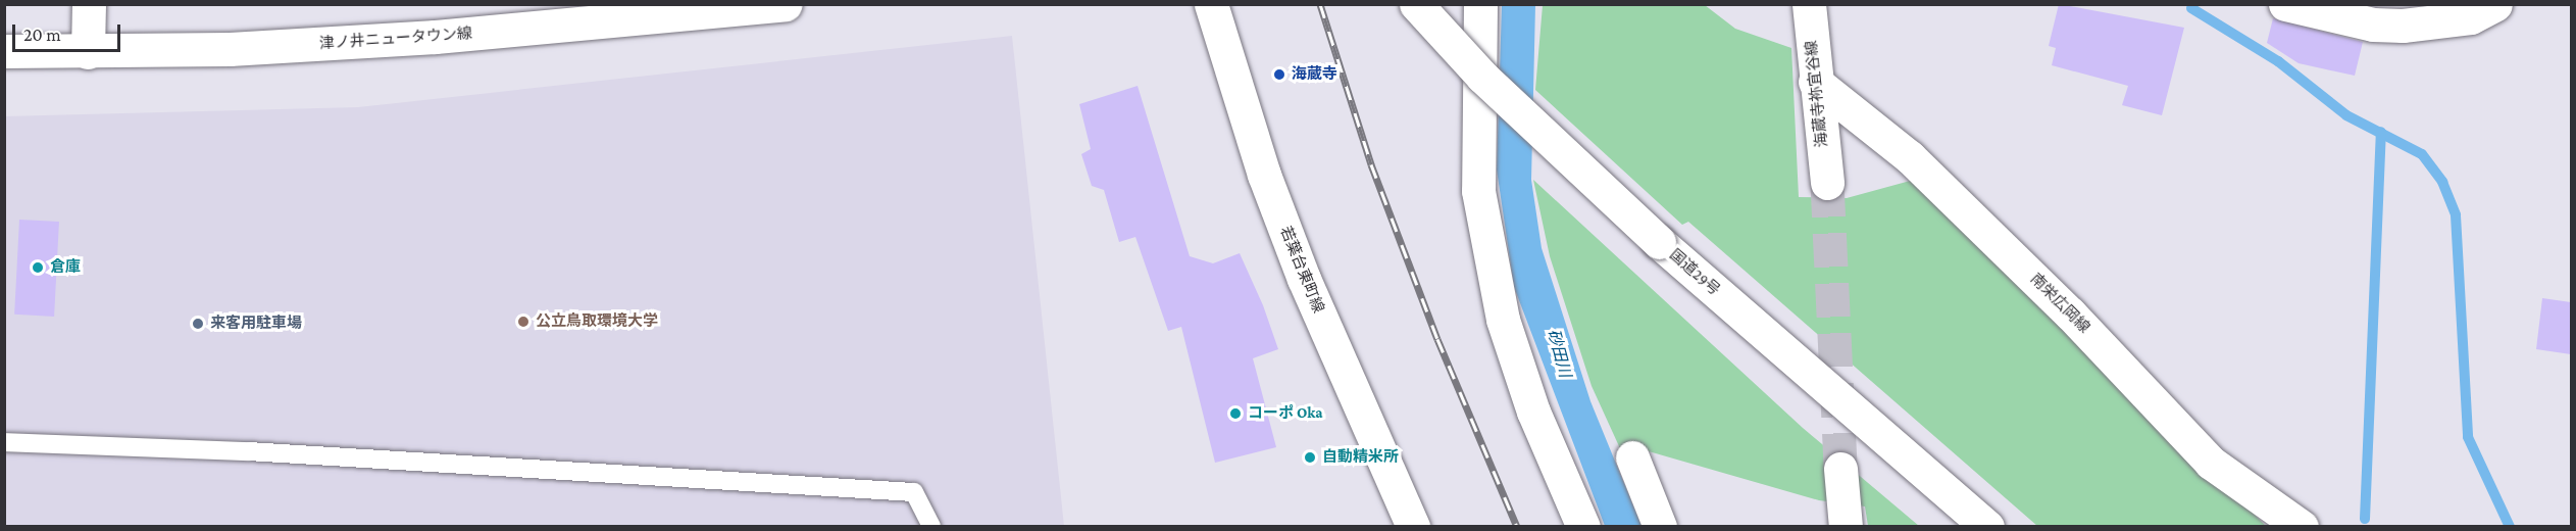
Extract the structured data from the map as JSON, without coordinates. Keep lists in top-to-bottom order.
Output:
{
  "streets": {
    "main road": [
      "津ノ井ニュータウン線",
      "海蔵寺祢宜谷線",
      "若葉台東町線",
      "国道29号",
      "南栄広岡線"
    ]
  },
  "crossings": [
    ["海蔵寺祢宜谷線", "南栄広岡線"]
  ],
  "water": ["砂田川"],
  "places": [
    "海蔵寺",
    "倉庫",
    "公立鳥取環境大学",
    "来客用駐車場",
    "コーポ Oka",
    "自動精米所"
  ],
  "scale_bar": "20 m"
}
